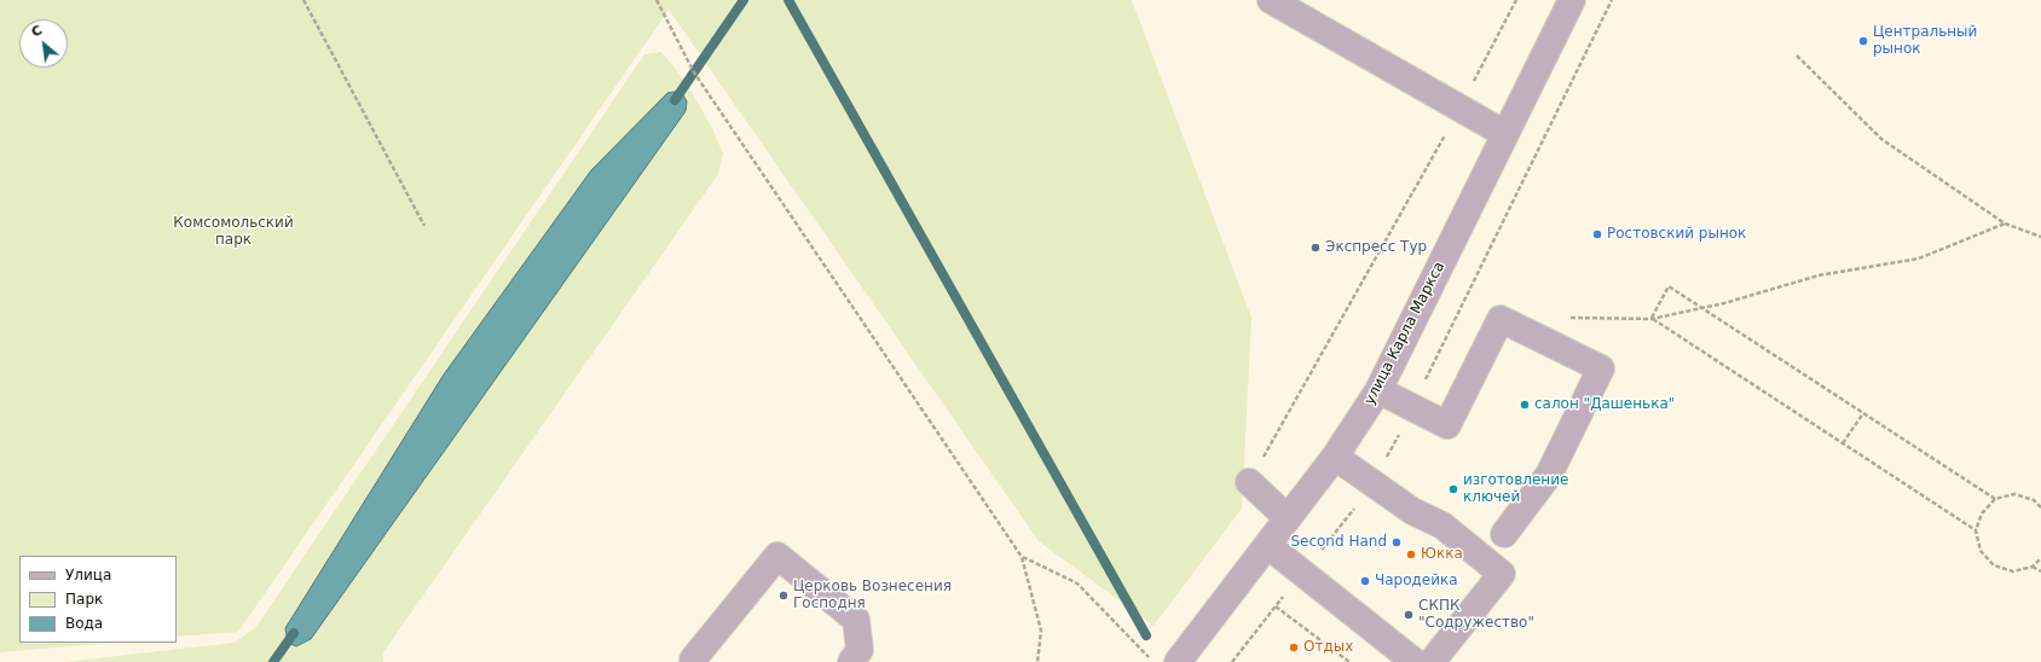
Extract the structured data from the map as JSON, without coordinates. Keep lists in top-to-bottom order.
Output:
{
  "streets": {
    "street": ["улица Карла Маркса"]
  },
  "parks": ["Комсомольский парк"],
  "places": [
    "Центральный рынок",
    "Ростовский рынок",
    "Экспресс Тур",
    "салон \"Дашенька\"",
    "изготовление ключей",
    "Second Hand",
    "Юкка",
    "Чародейка",
    "Церковь Вознесения Господня",
    "СКПК \"Содружество\"",
    "Отдых"
  ],
  "legend": ["Улица", "Парк", "Вода"],
  "north": "top left"
}
